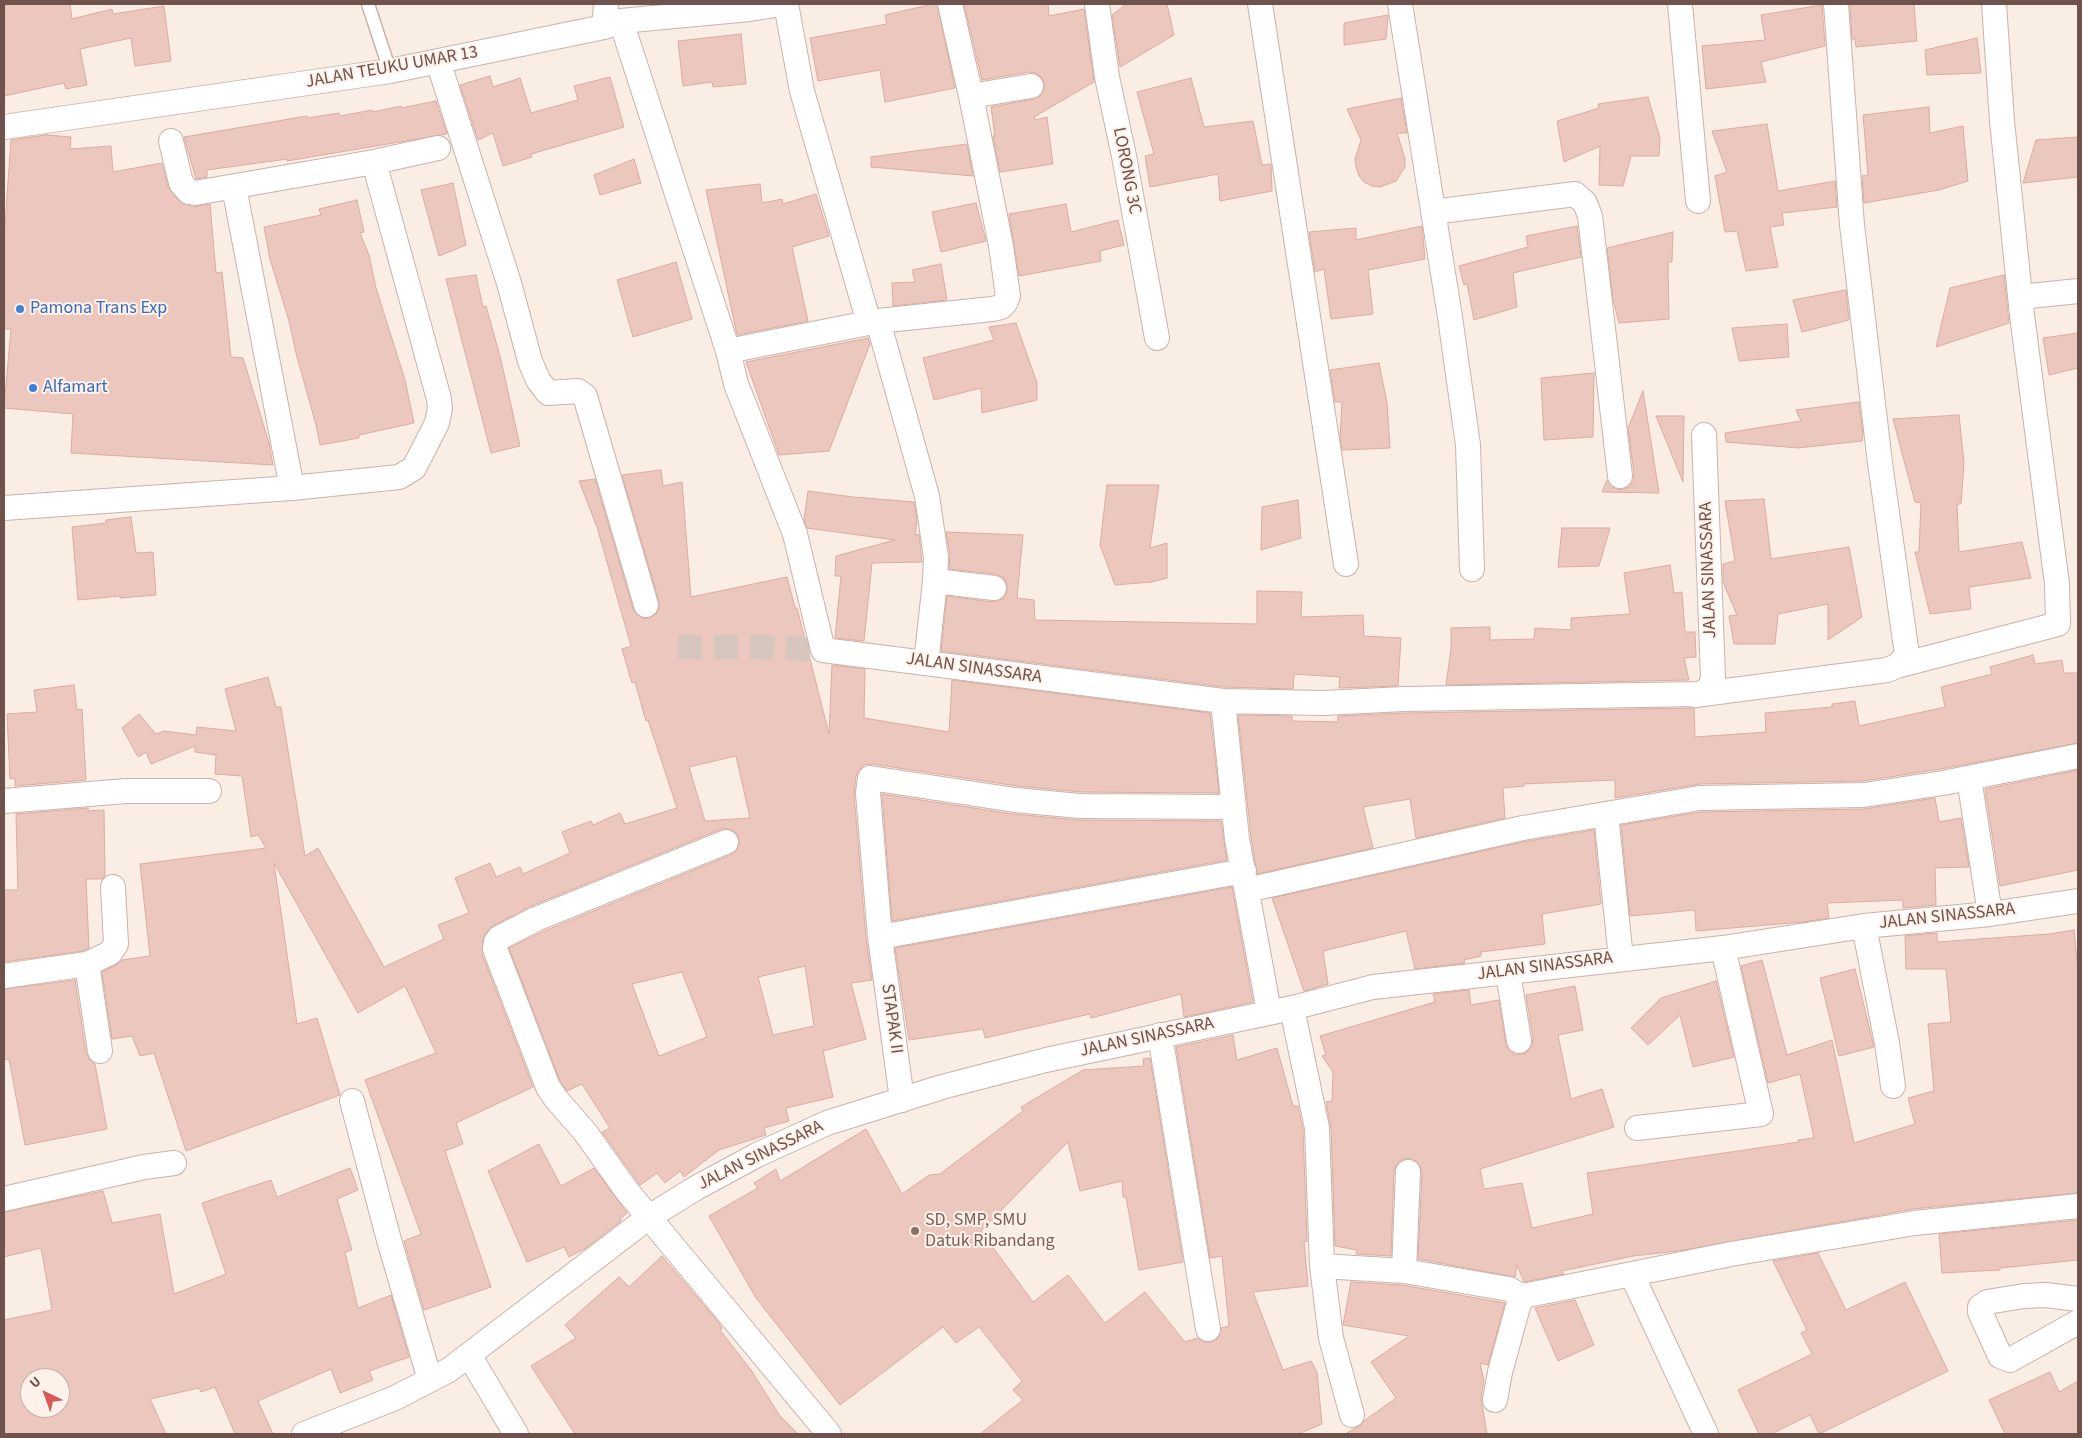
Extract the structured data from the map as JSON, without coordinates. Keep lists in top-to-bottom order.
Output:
{
  "streets": {
    "street": [
      "JALAN TEUKU UMAR 13",
      "LORONG 3C",
      "JALAN SINASSARA",
      "STAPAK II"
    ]
  },
  "crossings": [
    ["JALAN SINASSARA", "STAPAK II"]
  ],
  "places": ["Pamona Trans Exp", "Alfamart", "SD, SMP, SMU Datuk Ribandang"],
  "north": "top left"
}
